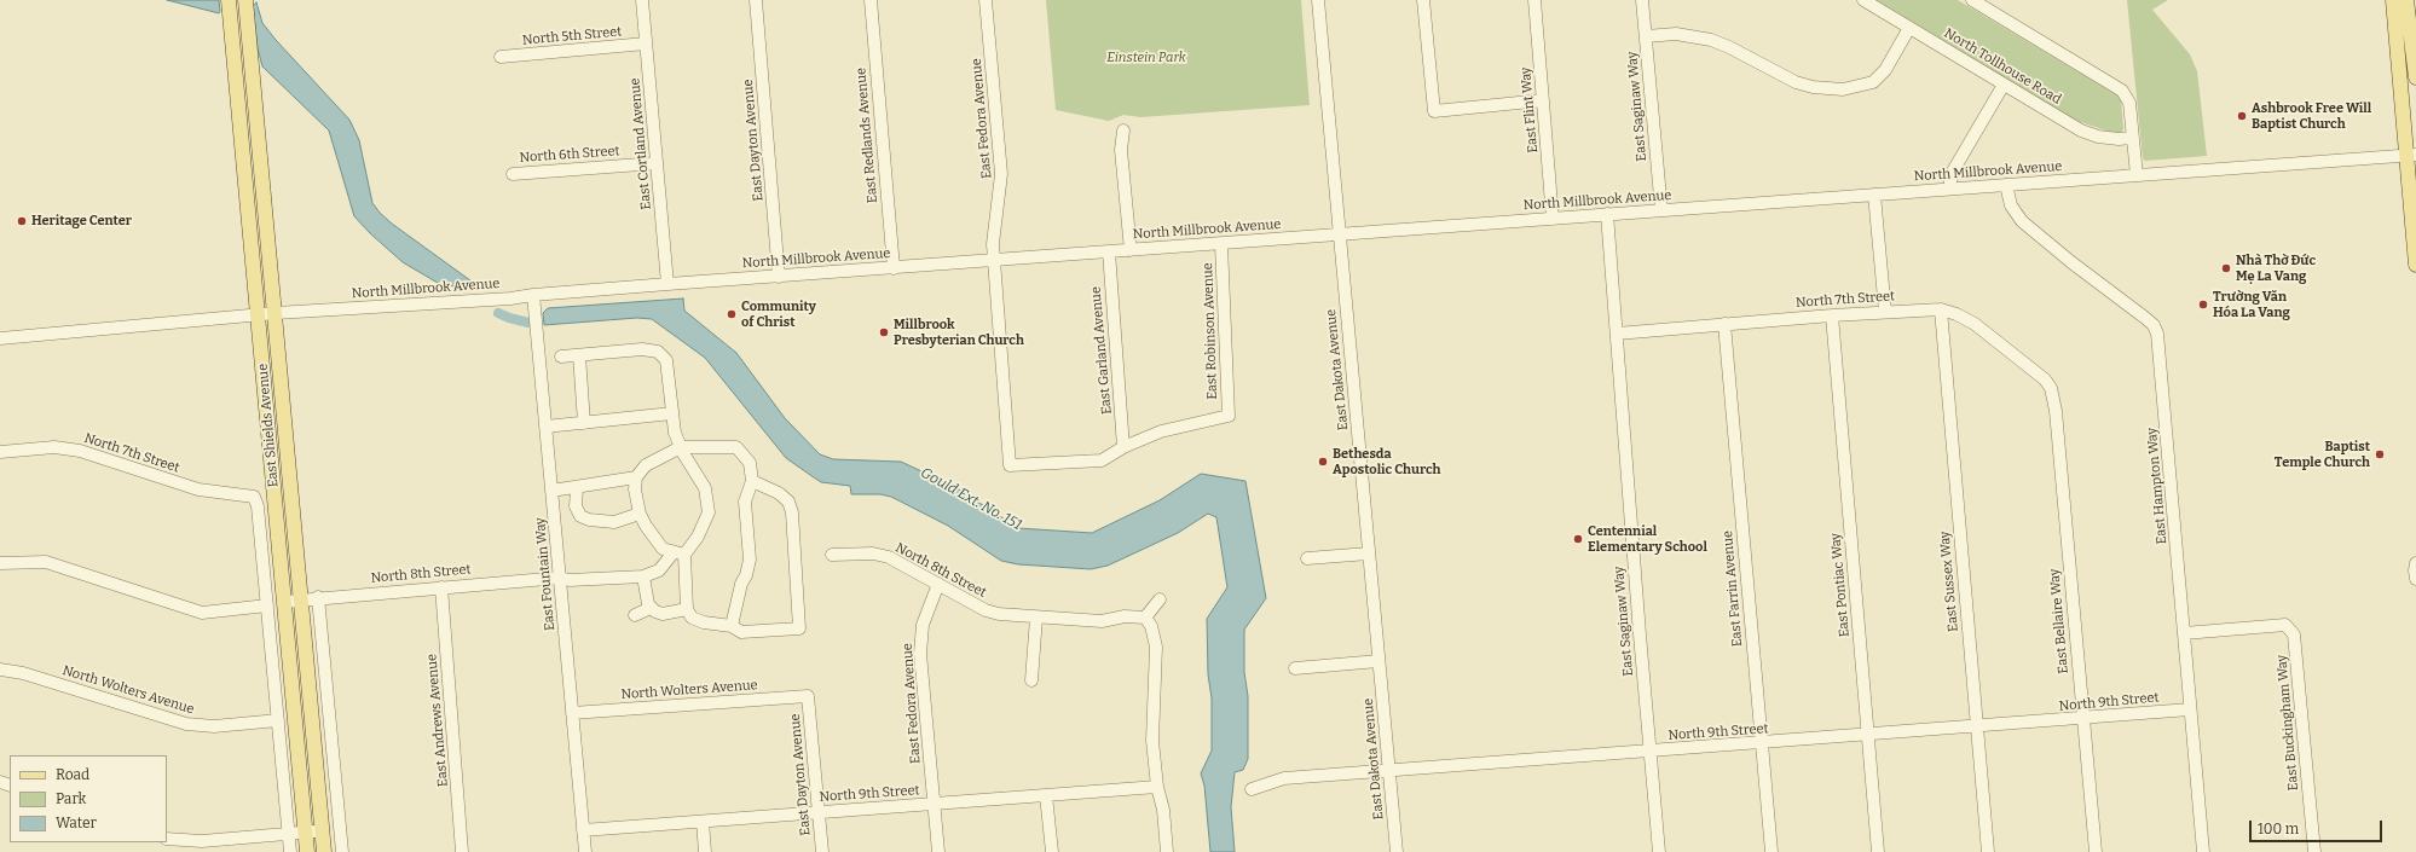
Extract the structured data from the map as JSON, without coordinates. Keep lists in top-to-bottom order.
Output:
{
  "streets": {
    "main road": ["East Shields Avenue"],
    "street": [
      "North 5th Street",
      "North Tollhouse Road",
      "East Saginaw Way",
      "East Flint Way",
      "East Fedora Avenue",
      "East Redlands Avenue",
      "East Dayton Avenue",
      "East Cortland Avenue",
      "North 6th Street",
      "North Millbrook Avenue",
      "North 7th Street",
      "East Robinson Avenue",
      "East Garland Avenue",
      "East Dakota Avenue",
      "East Hampton Way",
      "North 8th Street",
      "East Fountain Way",
      "East Sussex Way",
      "East Pontiac Way",
      "East Farrin Avenue",
      "East Bellaire Way",
      "North Wolters Avenue",
      "North 9th Street",
      "East Andrews Avenue",
      "East Buckingham Way"
    ]
  },
  "crossings": [
    ["North 5th Street", "East Cortland Avenue"],
    ["East Saginaw Way", "North Millbrook Avenue"],
    ["East Saginaw Way", "North 7th Street"],
    ["East Saginaw Way", "North 9th Street"],
    ["East Flint Way", "North Millbrook Avenue"],
    ["East Fedora Avenue", "North Millbrook Avenue"],
    ["East Fedora Avenue", "East Robinson Avenue"],
    ["East Fedora Avenue", "East Garland Avenue"],
    ["East Fedora Avenue", "North 8th Street"],
    ["East Fedora Avenue", "North 9th Street"],
    ["East Redlands Avenue", "North Millbrook Avenue"],
    ["East Dayton Avenue", "North Millbrook Avenue"],
    ["East Dayton Avenue", "North Wolters Avenue"],
    ["East Dayton Avenue", "North 9th Street"],
    ["East Cortland Avenue", "North 6th Street"],
    ["East Cortland Avenue", "North Millbrook Avenue"],
    ["North Millbrook Avenue", "East Robinson Avenue"],
    ["North Millbrook Avenue", "East Garland Avenue"],
    ["North Millbrook Avenue", "East Dakota Avenue"],
    ["North Millbrook Avenue", "East Shields Avenue"],
    ["North Millbrook Avenue", "East Hampton Way"],
    ["North Millbrook Avenue", "East Fountain Way"],
    ["North 7th Street", "East Sussex Way"],
    ["North 7th Street", "East Pontiac Way"],
    ["North 7th Street", "East Farrin Avenue"],
    ["North 7th Street", "East Bellaire Way"],
    ["East Robinson Avenue", "East Garland Avenue"],
    ["East Dakota Avenue", "North 9th Street"],
    ["East Shields Avenue", "North 8th Street"],
    ["East Hampton Way", "North 9th Street"],
    ["East Hampton Way", "East Buckingham Way"],
    ["North 8th Street", "East Fountain Way"],
    ["North 8th Street", "East Andrews Avenue"],
    ["East Fountain Way", "North Wolters Avenue"],
    ["East Fountain Way", "North 9th Street"],
    ["East Sussex Way", "North 9th Street"],
    ["East Pontiac Way", "North 9th Street"],
    ["East Farrin Avenue", "North 9th Street"],
    ["East Bellaire Way", "North 9th Street"]
  ],
  "water": ["Gould Ext. No. 151"],
  "parks": ["Einstein Park"],
  "places": [
    "Ashbrook Free Will Baptist Church",
    "Heritage Center",
    "Nhà Thờ Đức Mẹ La Vang",
    "Trường Văn Hóa La Vang",
    "Community of Christ",
    "Millbrook Presbyterian Church",
    "Baptist Temple Church",
    "Bethesda Apostolic Church",
    "Centennial Elementary School"
  ],
  "legend": ["Road", "Park", "Water"],
  "scale_bar": "100 m"
}
